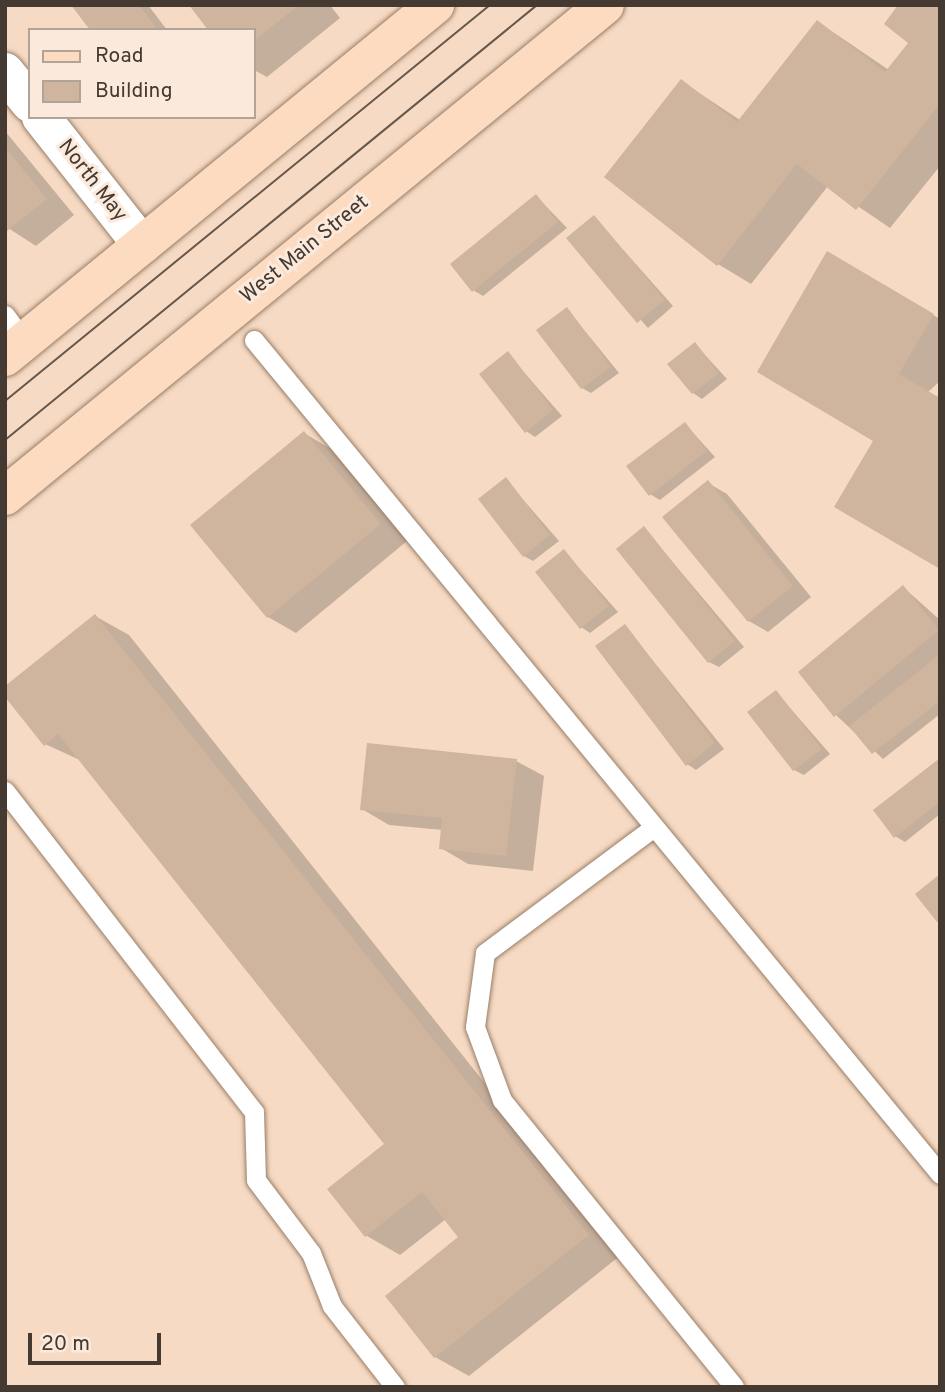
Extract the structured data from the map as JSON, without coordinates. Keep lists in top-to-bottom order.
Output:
{
  "streets": {
    "main road": ["West Main Street"],
    "street": ["North May"]
  },
  "legend": ["Road", "Building"],
  "scale_bar": "20 m"
}
